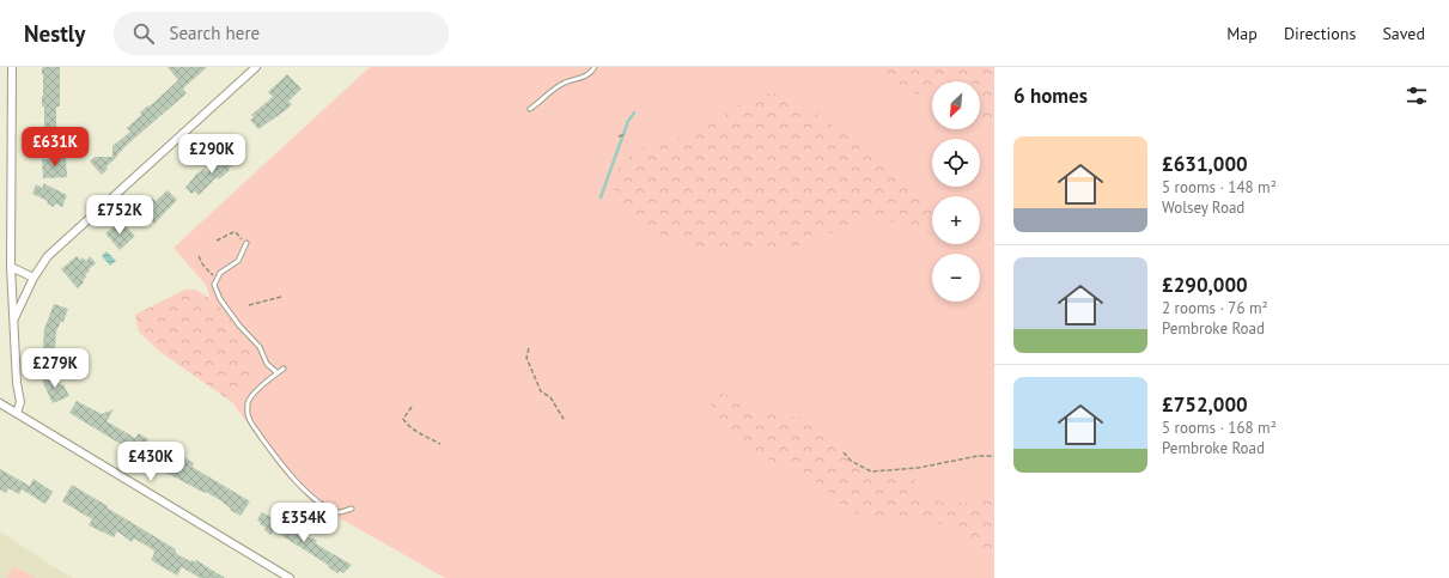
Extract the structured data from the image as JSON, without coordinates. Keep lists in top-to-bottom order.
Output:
{
  "north": "bottom left",
  "page": {
    "header": "Nestly",
    "search": "Search here",
    "nav": ["Map", "Directions", "Saved"],
    "heading": "6 homes",
    "map_buttons": ["+", "−"],
    "list": [
      {
        "name": "£631,000",
        "note": "5 rooms · 148 m² · Wolsey Road"
      },
      {
        "name": "£290,000",
        "note": "2 rooms · 76 m² · Pembroke Road"
      },
      {
        "name": "£752,000",
        "note": "5 rooms · 168 m² · Pembroke Road"
      }
    ],
    "price": [
      "£631K",
      "£290K",
      "£752K",
      "£279K",
      "£430K",
      "£354K"
    ]
  }
}
